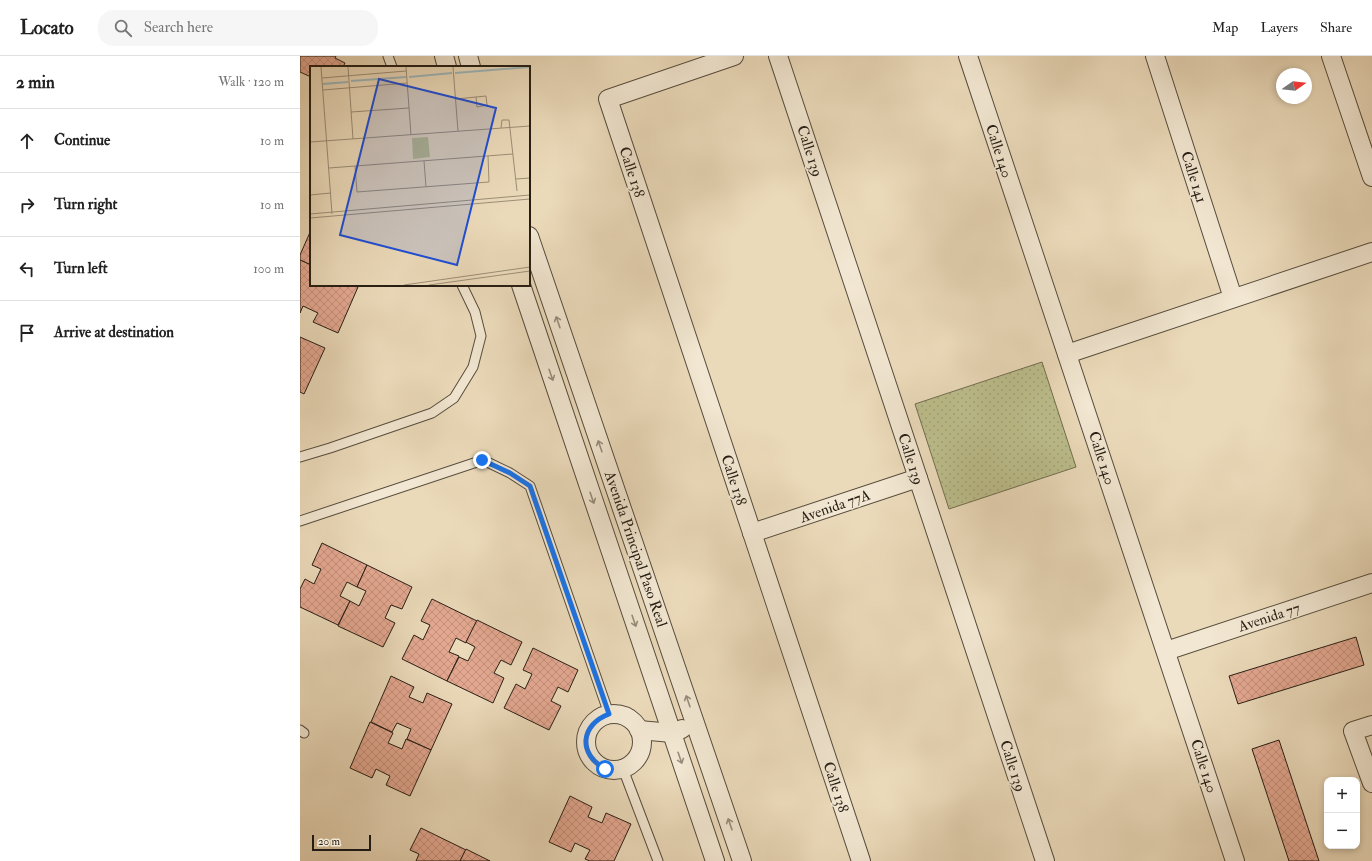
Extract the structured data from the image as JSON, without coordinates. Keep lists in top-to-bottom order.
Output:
{
  "streets": {
    "street": [
      "Calle 139",
      "Calle 140",
      "Calle 138",
      "Calle 141",
      "Avenida 77A",
      "Avenida Principal Paso Real",
      "Avenida 77"
    ]
  },
  "crossings": [
    ["Calle 139", "Avenida 77A"],
    ["Calle 140", "Avenida 77"],
    ["Calle 138", "Avenida 77A"]
  ],
  "scale_bar": "20 m",
  "north": "right",
  "page": {
    "header": "Locato",
    "search": "Search here",
    "nav": ["Map", "Layers", "Share"],
    "heading": ["2 min", "Walk · 120 m"],
    "list": [
      ["Continue", "10 m"],
      ["Turn right", "10 m"],
      ["Turn left", "100 m"],
      "Arrive at destination"
    ],
    "map_buttons": ["+", "−"],
    "scale": "20 m"
  }
}
